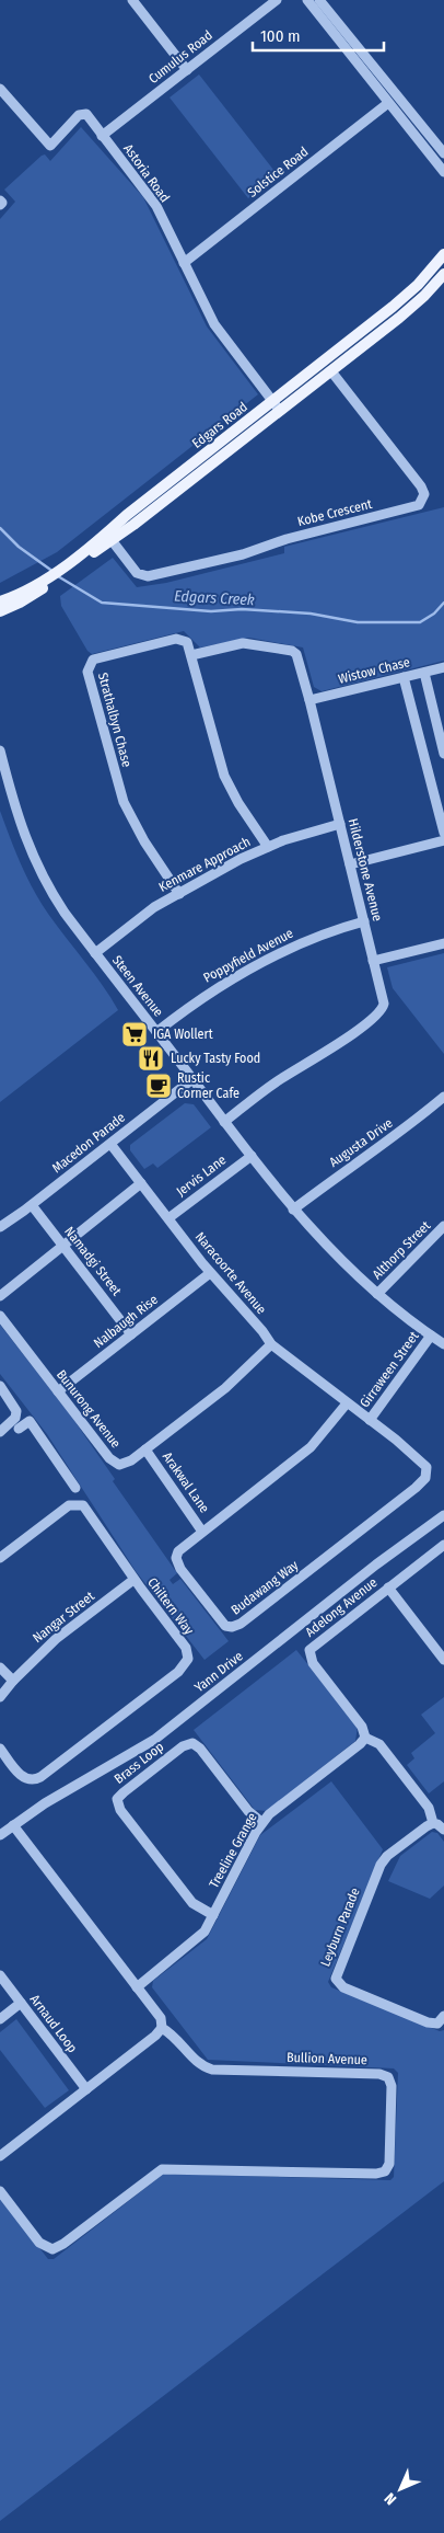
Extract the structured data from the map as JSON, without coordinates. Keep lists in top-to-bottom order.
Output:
{
  "streets": {
    "main road": ["Edgars Road"],
    "street": [
      "Cumulus Road",
      "Solstice Road",
      "Astoria Road",
      "Kobe Crescent",
      "Wistow Chase",
      "Strathalbyn Chase",
      "Kenmare Approach",
      "Hilderstone Avenue",
      "Poppyfield Avenue",
      "Steen Avenue",
      "Macedon Parade",
      "Augusta Drive",
      "Jervis Lane",
      "Althorp Street",
      "Namadgi Street",
      "Naracoorte Avenue",
      "Nalbaugh Rise",
      "Girraween Street",
      "Bunurong Avenue",
      "Arakwal Lane",
      "Budawang Way",
      "Chiltern Way",
      "Adelong Avenue",
      "Nangar Street",
      "Yann Drive",
      "Brass Loop",
      "Treeline Grange",
      "Leyburn Parade",
      "Arnaud Loop",
      "Bullion Avenue"
    ]
  },
  "crossings": [
    ["Cumulus Road", "Astoria Road"],
    ["Solstice Road", "Astoria Road"],
    ["Astoria Road", "Edgars Road"],
    ["Edgars Road", "Kobe Crescent"],
    ["Wistow Chase", "Hilderstone Avenue"],
    ["Strathalbyn Chase", "Kenmare Approach"],
    ["Strathalbyn Chase", "Hilderstone Avenue"],
    ["Kenmare Approach", "Hilderstone Avenue"],
    ["Kenmare Approach", "Steen Avenue"],
    ["Hilderstone Avenue", "Poppyfield Avenue"],
    ["Hilderstone Avenue", "Steen Avenue"],
    ["Poppyfield Avenue", "Steen Avenue"],
    ["Steen Avenue", "Macedon Parade"],
    ["Steen Avenue", "Augusta Drive"],
    ["Steen Avenue", "Jervis Lane"],
    ["Steen Avenue", "Althorp Street"],
    ["Steen Avenue", "Girraween Street"],
    ["Macedon Parade", "Namadgi Street"],
    ["Macedon Parade", "Naracoorte Avenue"],
    ["Jervis Lane", "Naracoorte Avenue"],
    ["Namadgi Street", "Nalbaugh Rise"],
    ["Naracoorte Avenue", "Nalbaugh Rise"],
    ["Naracoorte Avenue", "Bunurong Avenue"],
    ["Naracoorte Avenue", "Budawang Way"],
    ["Nalbaugh Rise", "Bunurong Avenue"],
    ["Girraween Street", "Budawang Way"],
    ["Bunurong Avenue", "Arakwal Lane"],
    ["Arakwal Lane", "Budawang Way"],
    ["Chiltern Way", "Nangar Street"],
    ["Adelong Avenue", "Treeline Grange"],
    ["Adelong Avenue", "Leyburn Parade"],
    ["Yann Drive", "Bullion Avenue"],
    ["Brass Loop", "Treeline Grange"],
    ["Treeline Grange", "Bullion Avenue"]
  ],
  "water": ["Edgars Creek"],
  "places": {
    "supermarket": ["IGA Wollert"],
    "restaurant": ["Lucky Tasty Food"],
    "cafe": ["Rustic Corner Cafe"]
  },
  "scale_bar": "100 m",
  "north": "bottom left"
}
